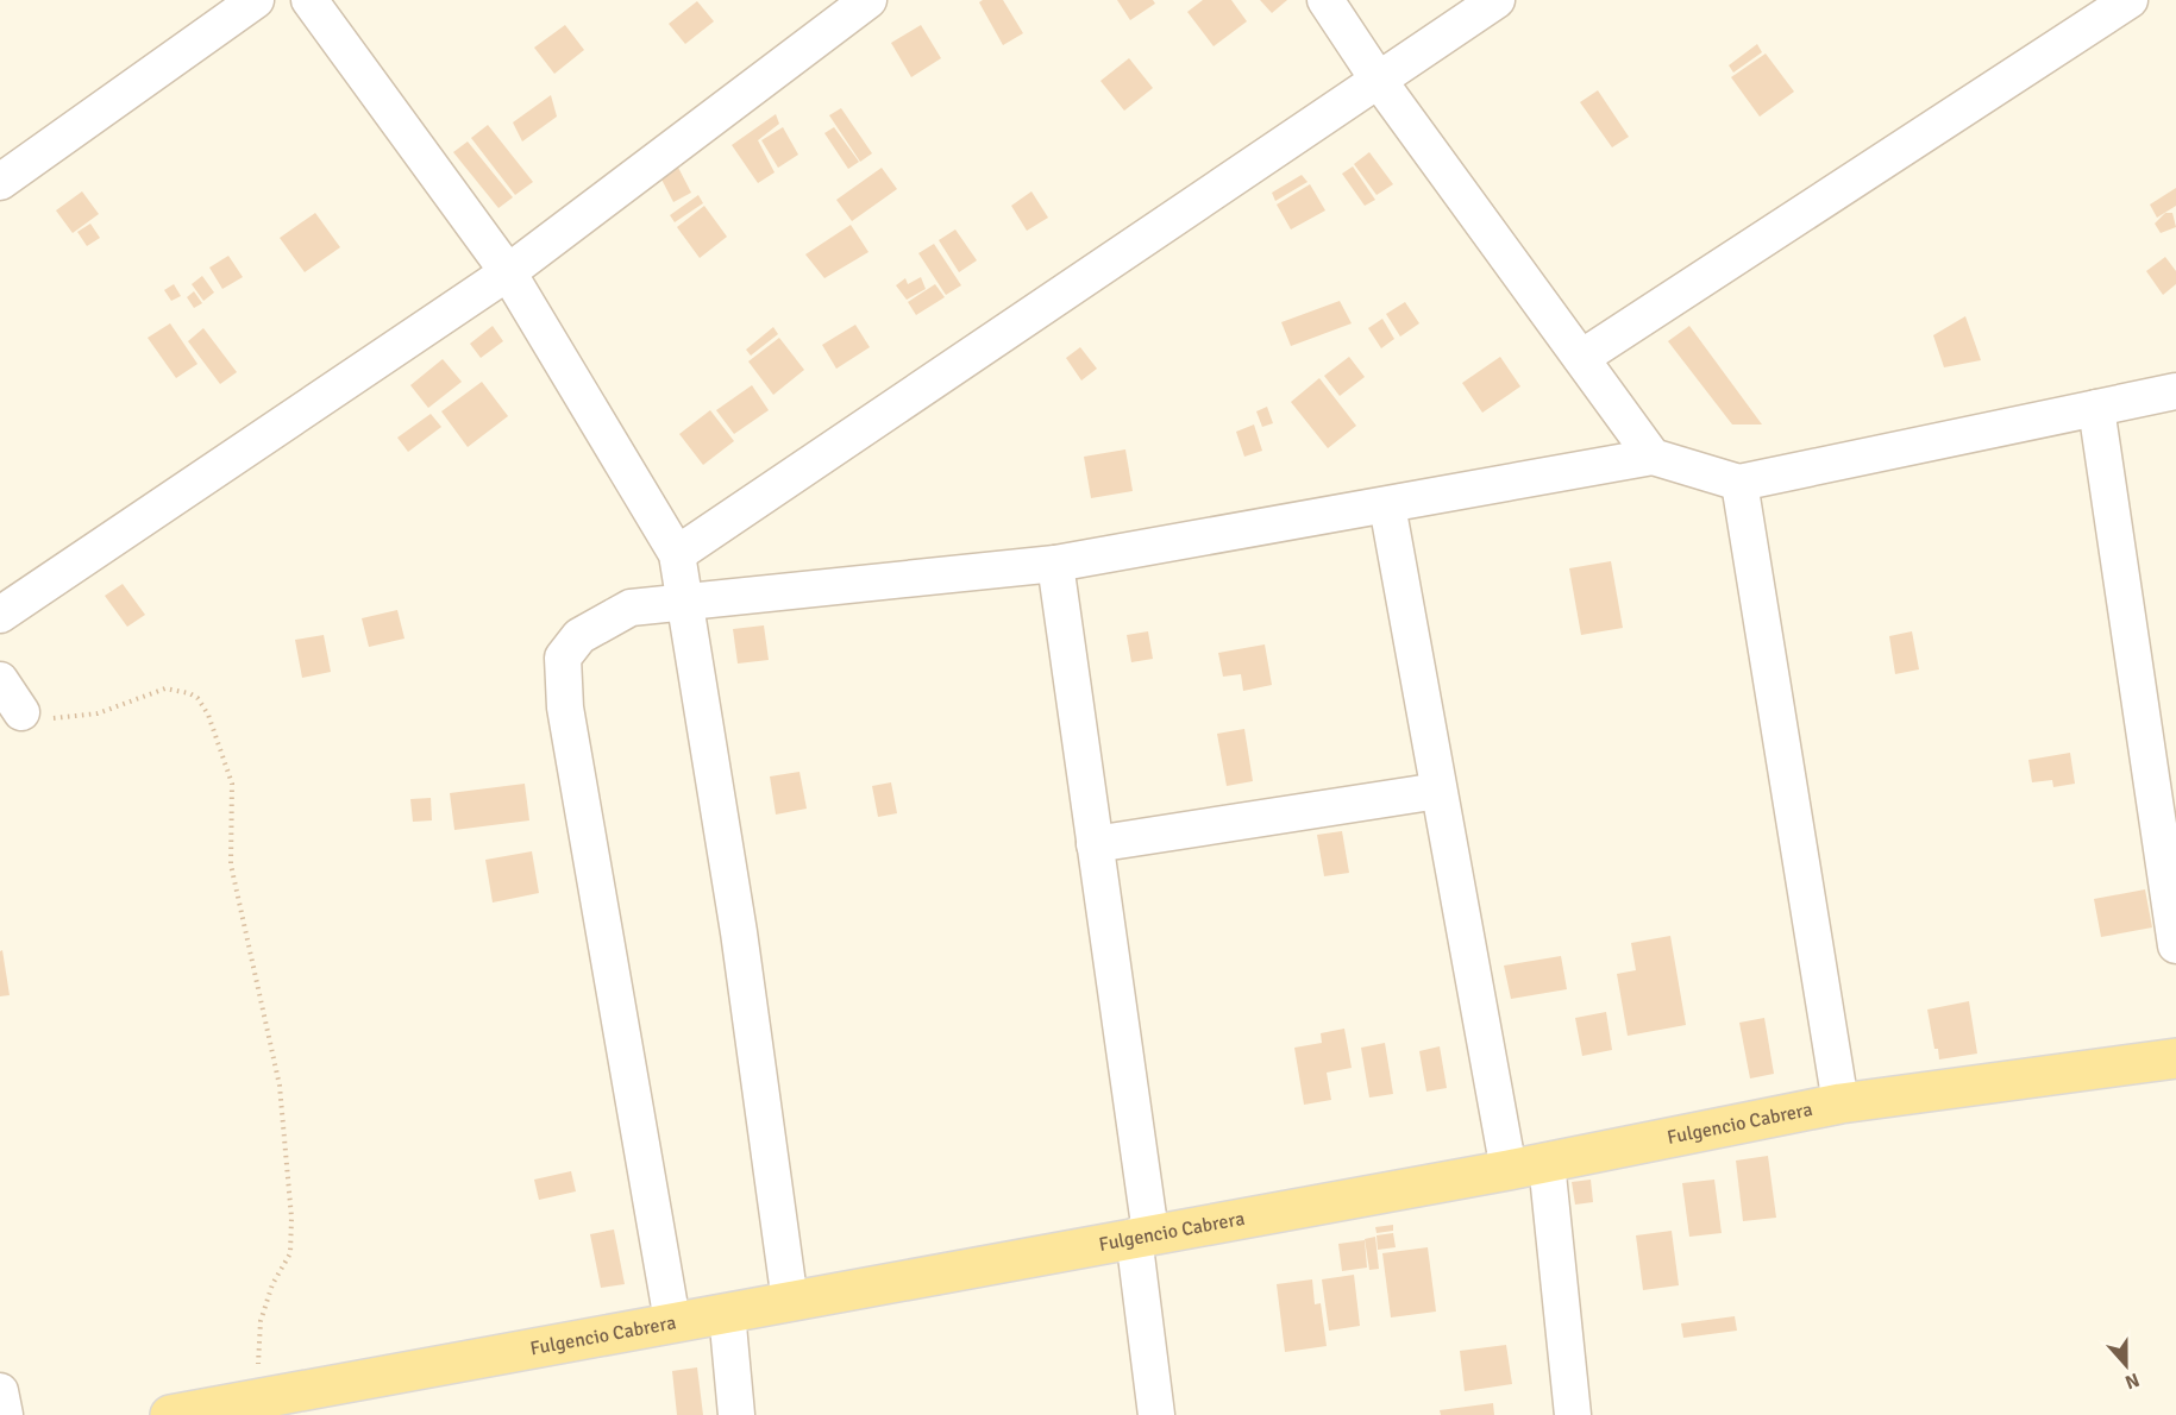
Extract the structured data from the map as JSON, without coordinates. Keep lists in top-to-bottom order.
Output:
{
  "streets": {
    "main road": ["Fulgencio Cabrera"]
  },
  "north": "bottom"
}
